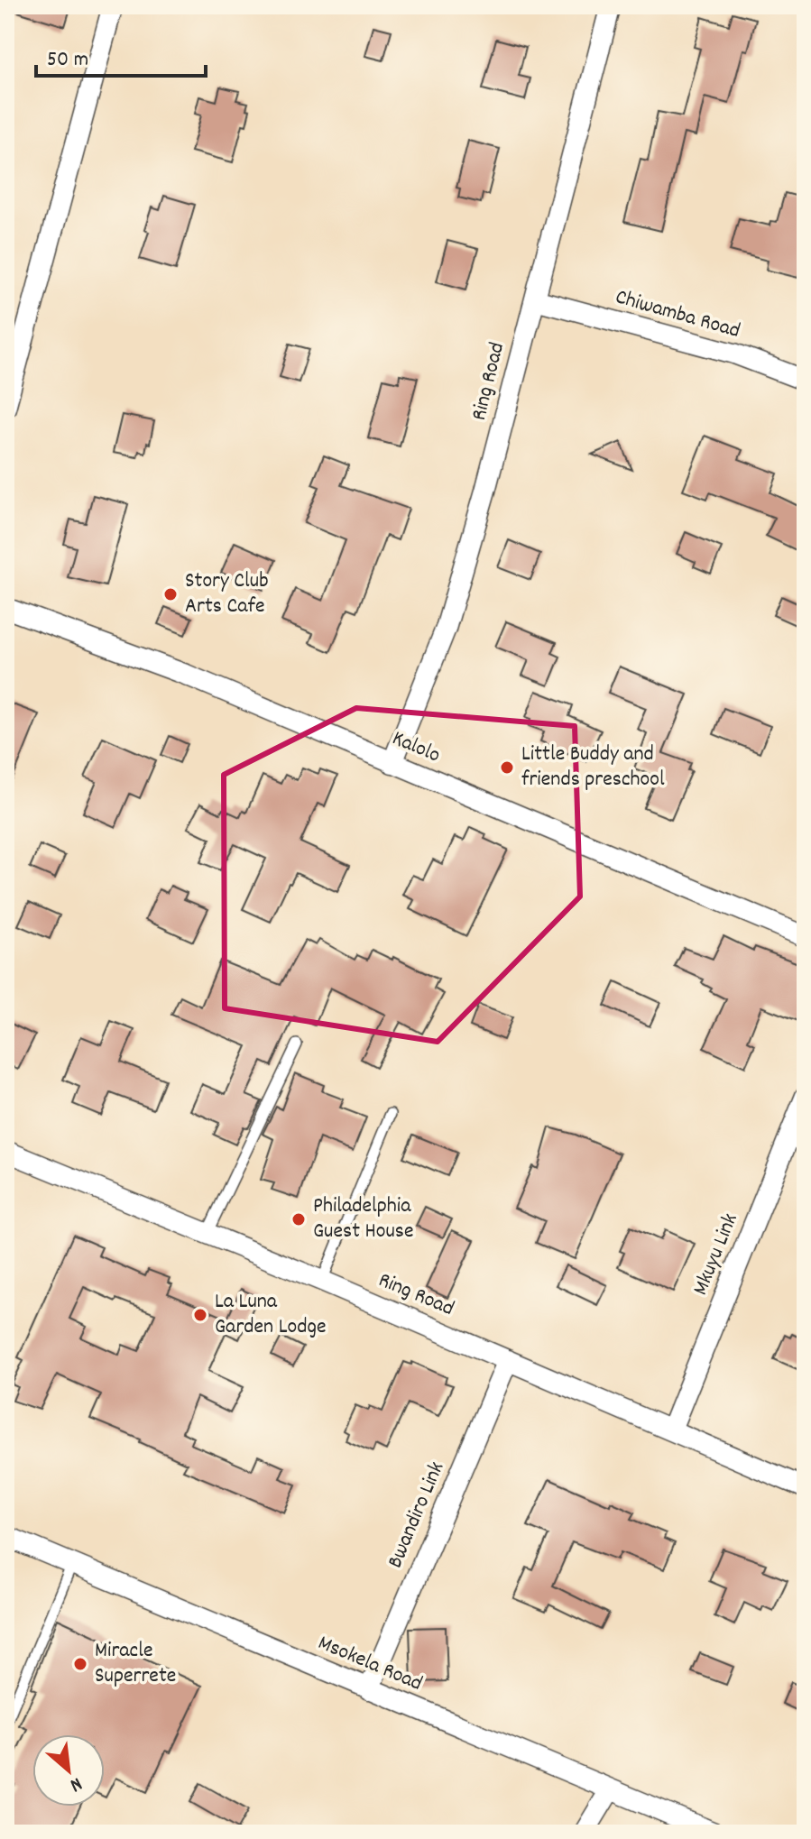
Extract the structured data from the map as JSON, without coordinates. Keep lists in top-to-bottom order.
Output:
{
  "streets": {
    "street": [
      "Chiwamba Road",
      "Ring Road",
      "Kalolo",
      "Mkuyu Link",
      "Bwandiro Link",
      "Msokela Road"
    ]
  },
  "crossings": [
    ["Chiwamba Road", "Ring Road"],
    ["Ring Road", "Kalolo"],
    ["Ring Road", "Mkuyu Link"],
    ["Ring Road", "Bwandiro Link"],
    ["Bwandiro Link", "Msokela Road"]
  ],
  "places": [
    "Story Club Arts Cafe",
    "Little Buddy and friends preschool",
    "Philadelphia Guest House",
    "La Luna Garden Lodge",
    "Miracle Superrete"
  ],
  "scale_bar": "50 m",
  "north": "bottom right"
}
